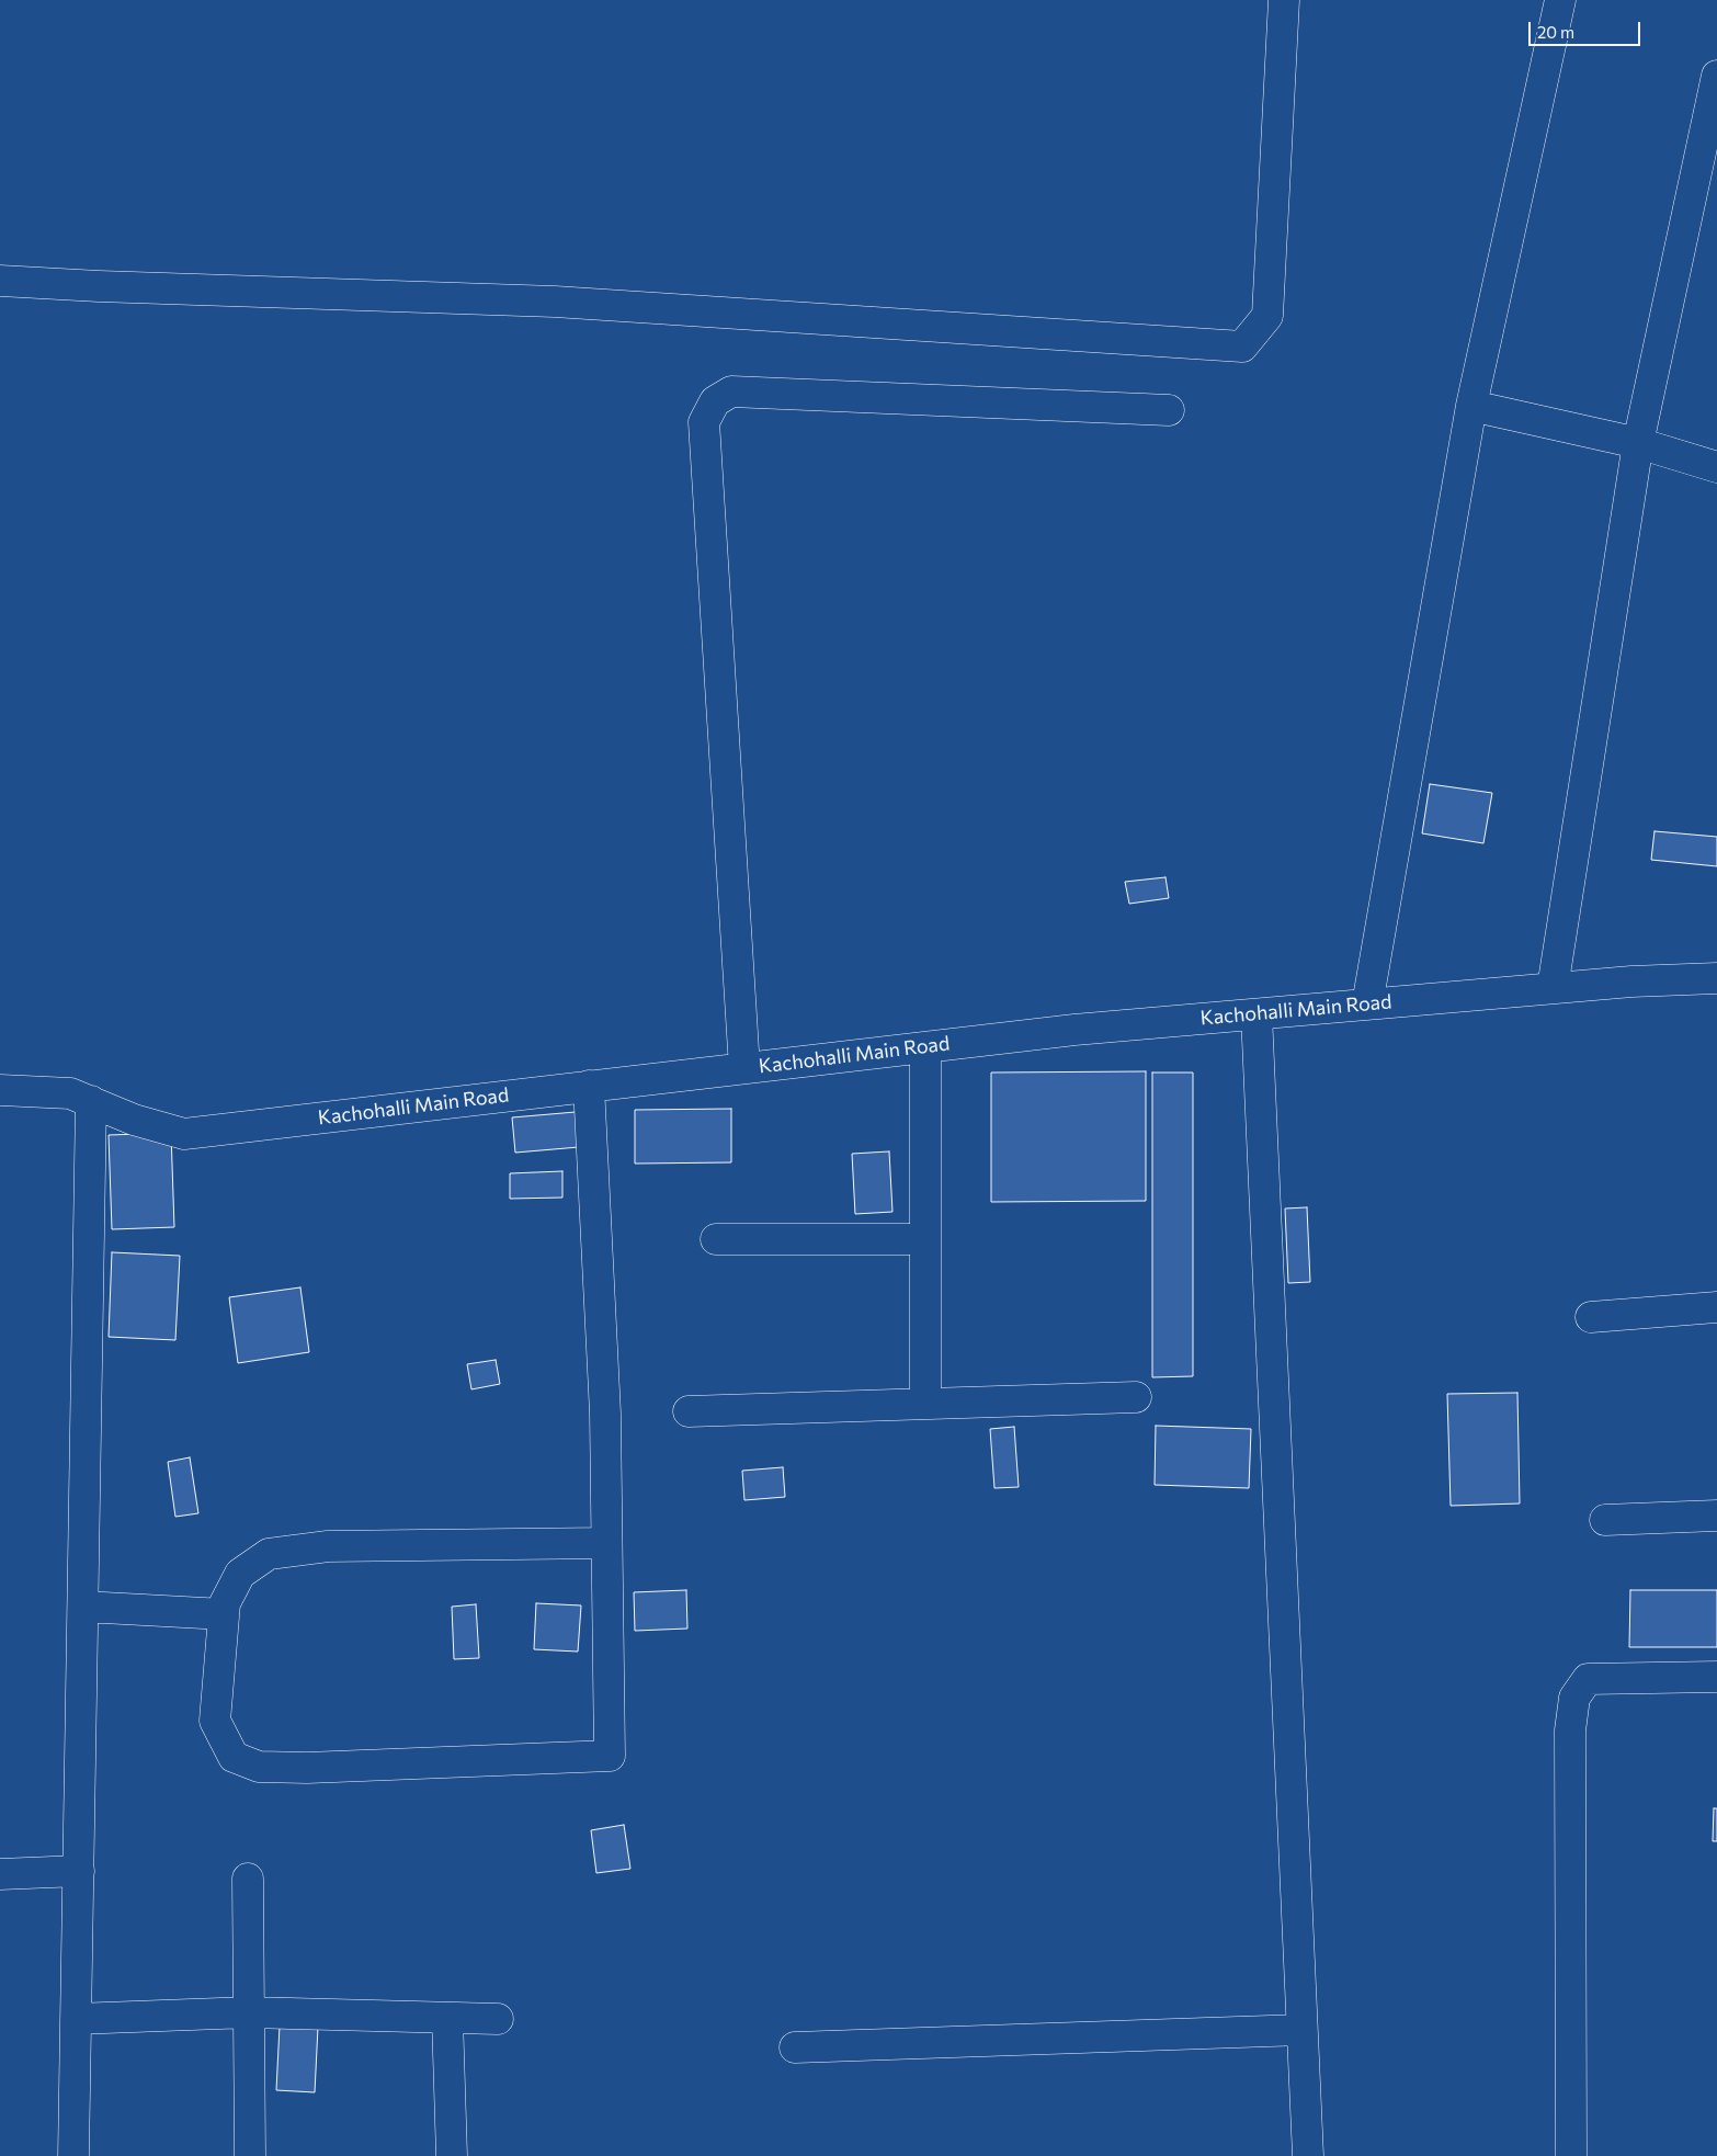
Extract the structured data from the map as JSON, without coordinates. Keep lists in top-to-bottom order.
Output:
{
  "streets": {
    "street": ["Kachohalli Main Road"]
  },
  "scale_bar": "20 m"
}
